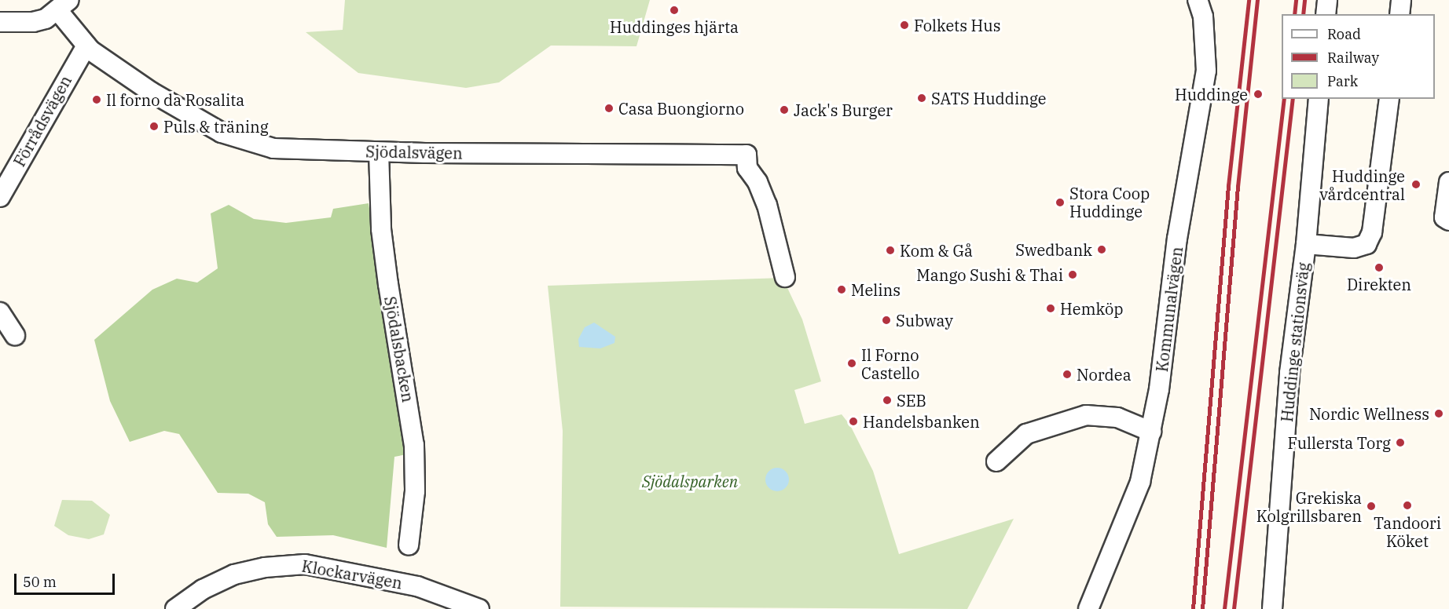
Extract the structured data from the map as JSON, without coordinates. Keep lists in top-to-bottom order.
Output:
{
  "streets": {
    "street": [
      "Förrådsvägen",
      "Sjödalsvägen",
      "Kommunalvägen",
      "Huddinge stationsväg",
      "Sjödalsbacken",
      "Klockarvägen"
    ]
  },
  "crossings": [
    ["Förrådsvägen", "Sjödalsvägen"],
    ["Sjödalsvägen", "Sjödalsbacken"]
  ],
  "parks": ["Sjödalsparken"],
  "places": [
    "Huddinges hjärta",
    "Folkets Hus",
    "Huddinge",
    "SATS Huddinge",
    "Il forno da Rosalita",
    "Casa Buongiorno",
    "Jack's Burger",
    "Puls & träning",
    "Huddinge vårdcentral",
    "Stora Coop Huddinge",
    "Swedbank",
    "Kom & Gå",
    "Direkten",
    "Mango Sushi & Thai",
    "Melins",
    "Hemköp",
    "Subway",
    "Il Forno Castello",
    "Nordea",
    "SEB",
    "Nordic Wellness",
    "Handelsbanken",
    "Fullersta Torg",
    "Tandoori Köket",
    "Grekiska Kolgrillsbaren"
  ],
  "legend": ["Road", "Railway", "Park"],
  "scale_bar": "50 m"
}
